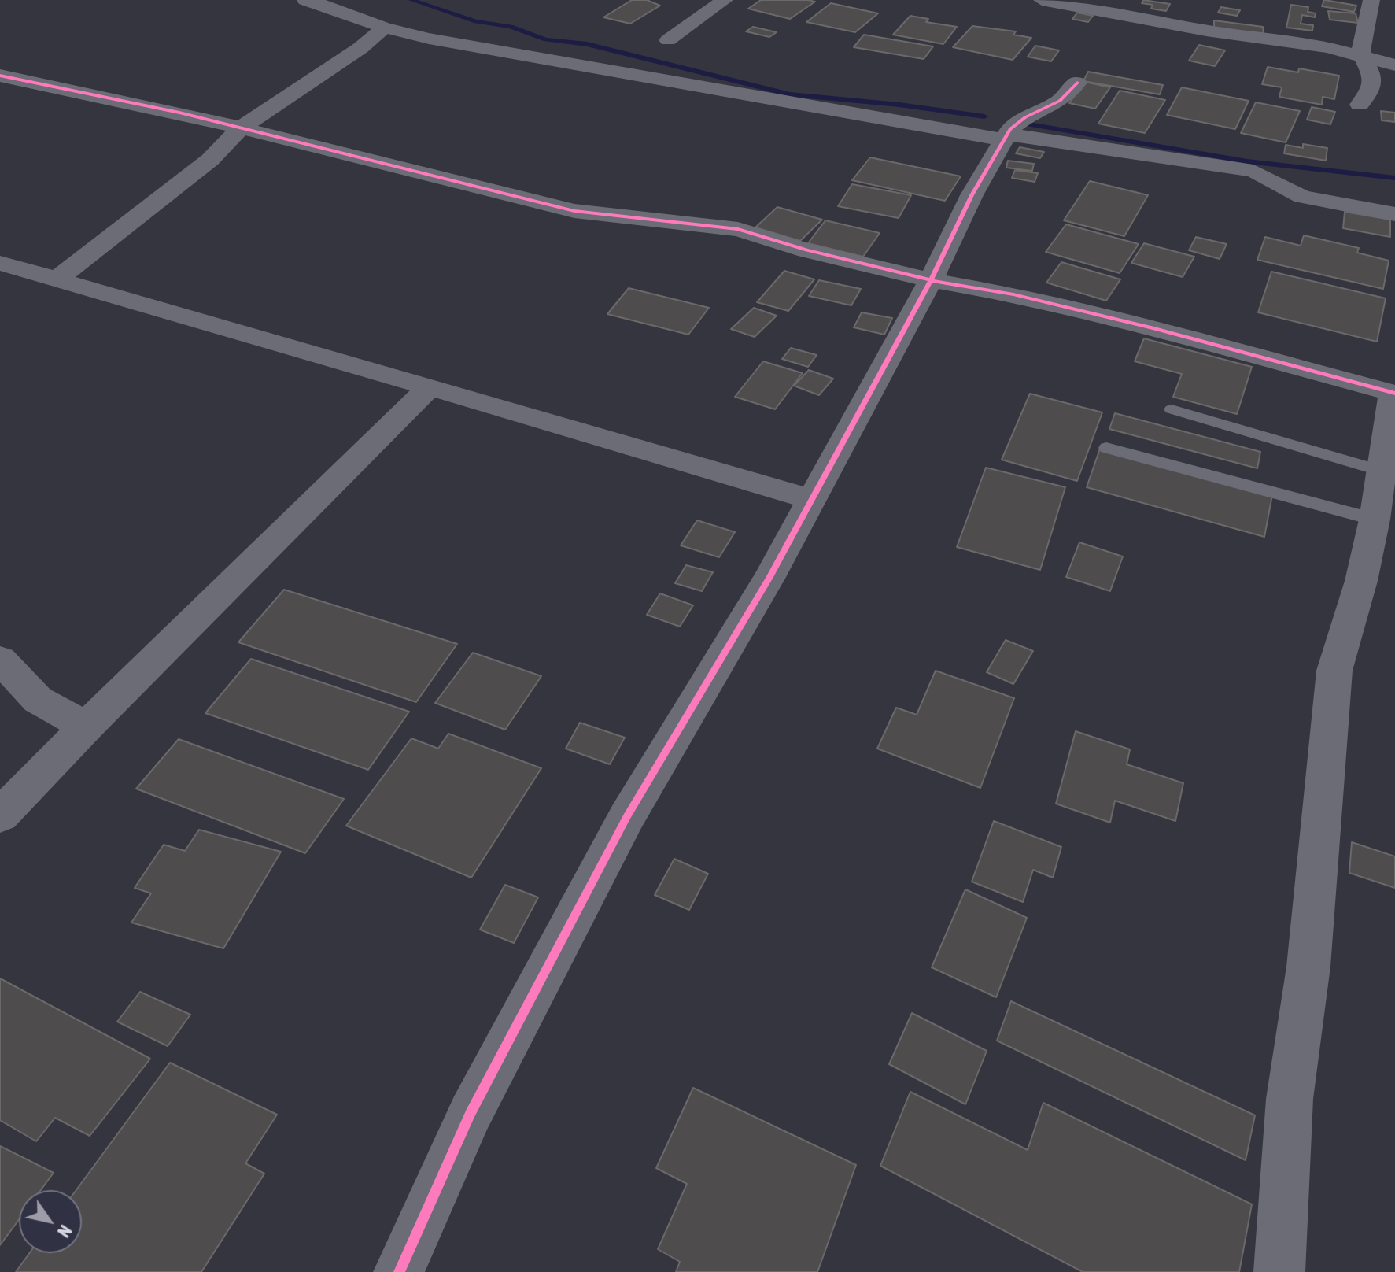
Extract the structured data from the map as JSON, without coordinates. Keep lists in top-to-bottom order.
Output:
{
  "north": "bottom right"
}
